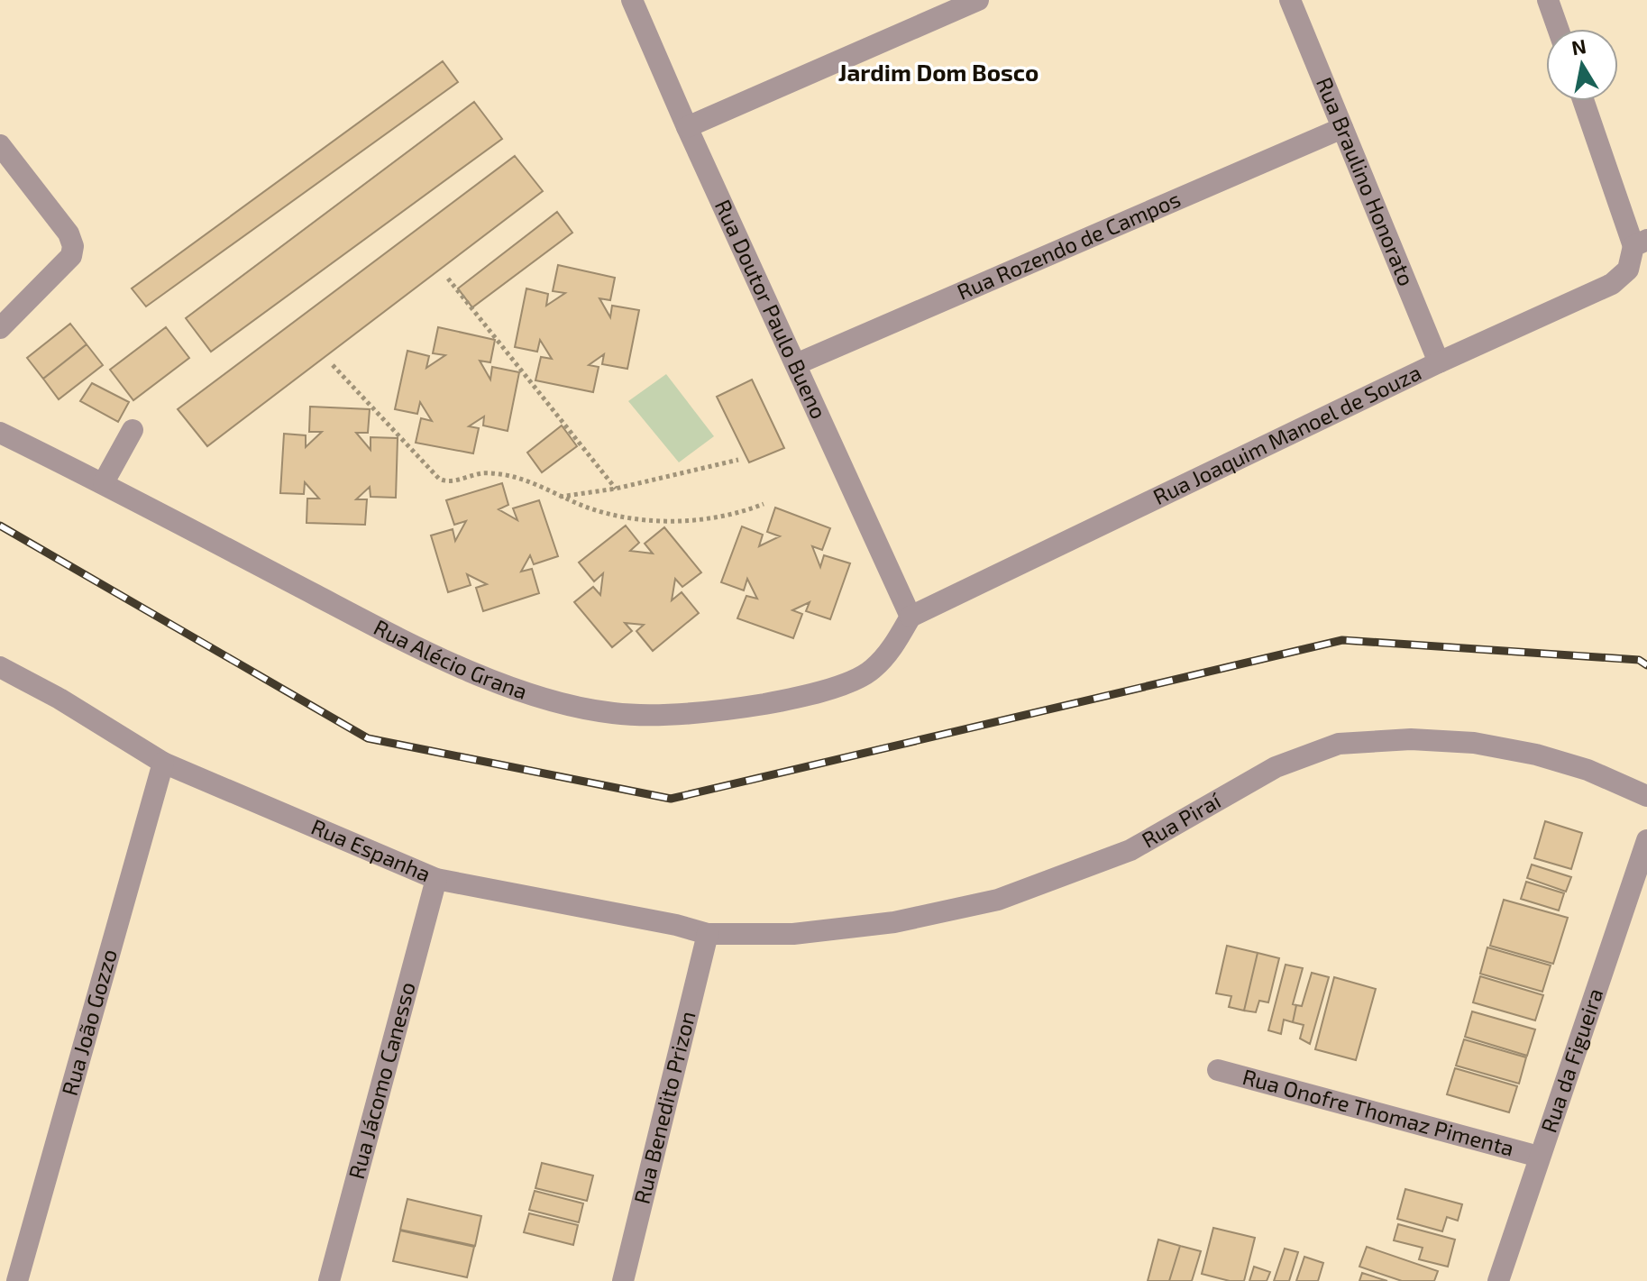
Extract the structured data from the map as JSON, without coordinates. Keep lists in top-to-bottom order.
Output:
{
  "streets": {
    "street": [
      "Rua Braulino Honorato",
      "Rua Rozendo de Campos",
      "Rua Doutor Paulo Bueno",
      "Rua Joaquim Manoel de Souza",
      "Rua Alécio Grana",
      "Rua Piraí",
      "Rua Espanha",
      "Rua João Gozzo",
      "Rua da Figueira",
      "Rua Jácomo Canesso",
      "Rua Benedito Prizon",
      "Rua Onofre Thomaz Pimenta"
    ]
  },
  "crossings": [
    ["Rua Braulino Honorato", "Rua Rozendo de Campos"],
    ["Rua Braulino Honorato", "Rua Joaquim Manoel de Souza"],
    ["Rua Rozendo de Campos", "Rua Doutor Paulo Bueno"],
    ["Rua Doutor Paulo Bueno", "Rua Joaquim Manoel de Souza"],
    ["Rua Doutor Paulo Bueno", "Rua Alécio Grana"],
    ["Rua Joaquim Manoel de Souza", "Rua Alécio Grana"],
    ["Rua Piraí", "Rua Espanha"],
    ["Rua Piraí", "Rua Benedito Prizon"],
    ["Rua Espanha", "Rua João Gozzo"],
    ["Rua Espanha", "Rua Jácomo Canesso"],
    ["Rua Espanha", "Rua Benedito Prizon"],
    ["Rua da Figueira", "Rua Onofre Thomaz Pimenta"]
  ],
  "districts": ["Jardim Dom Bosco"],
  "north": "top"
}
